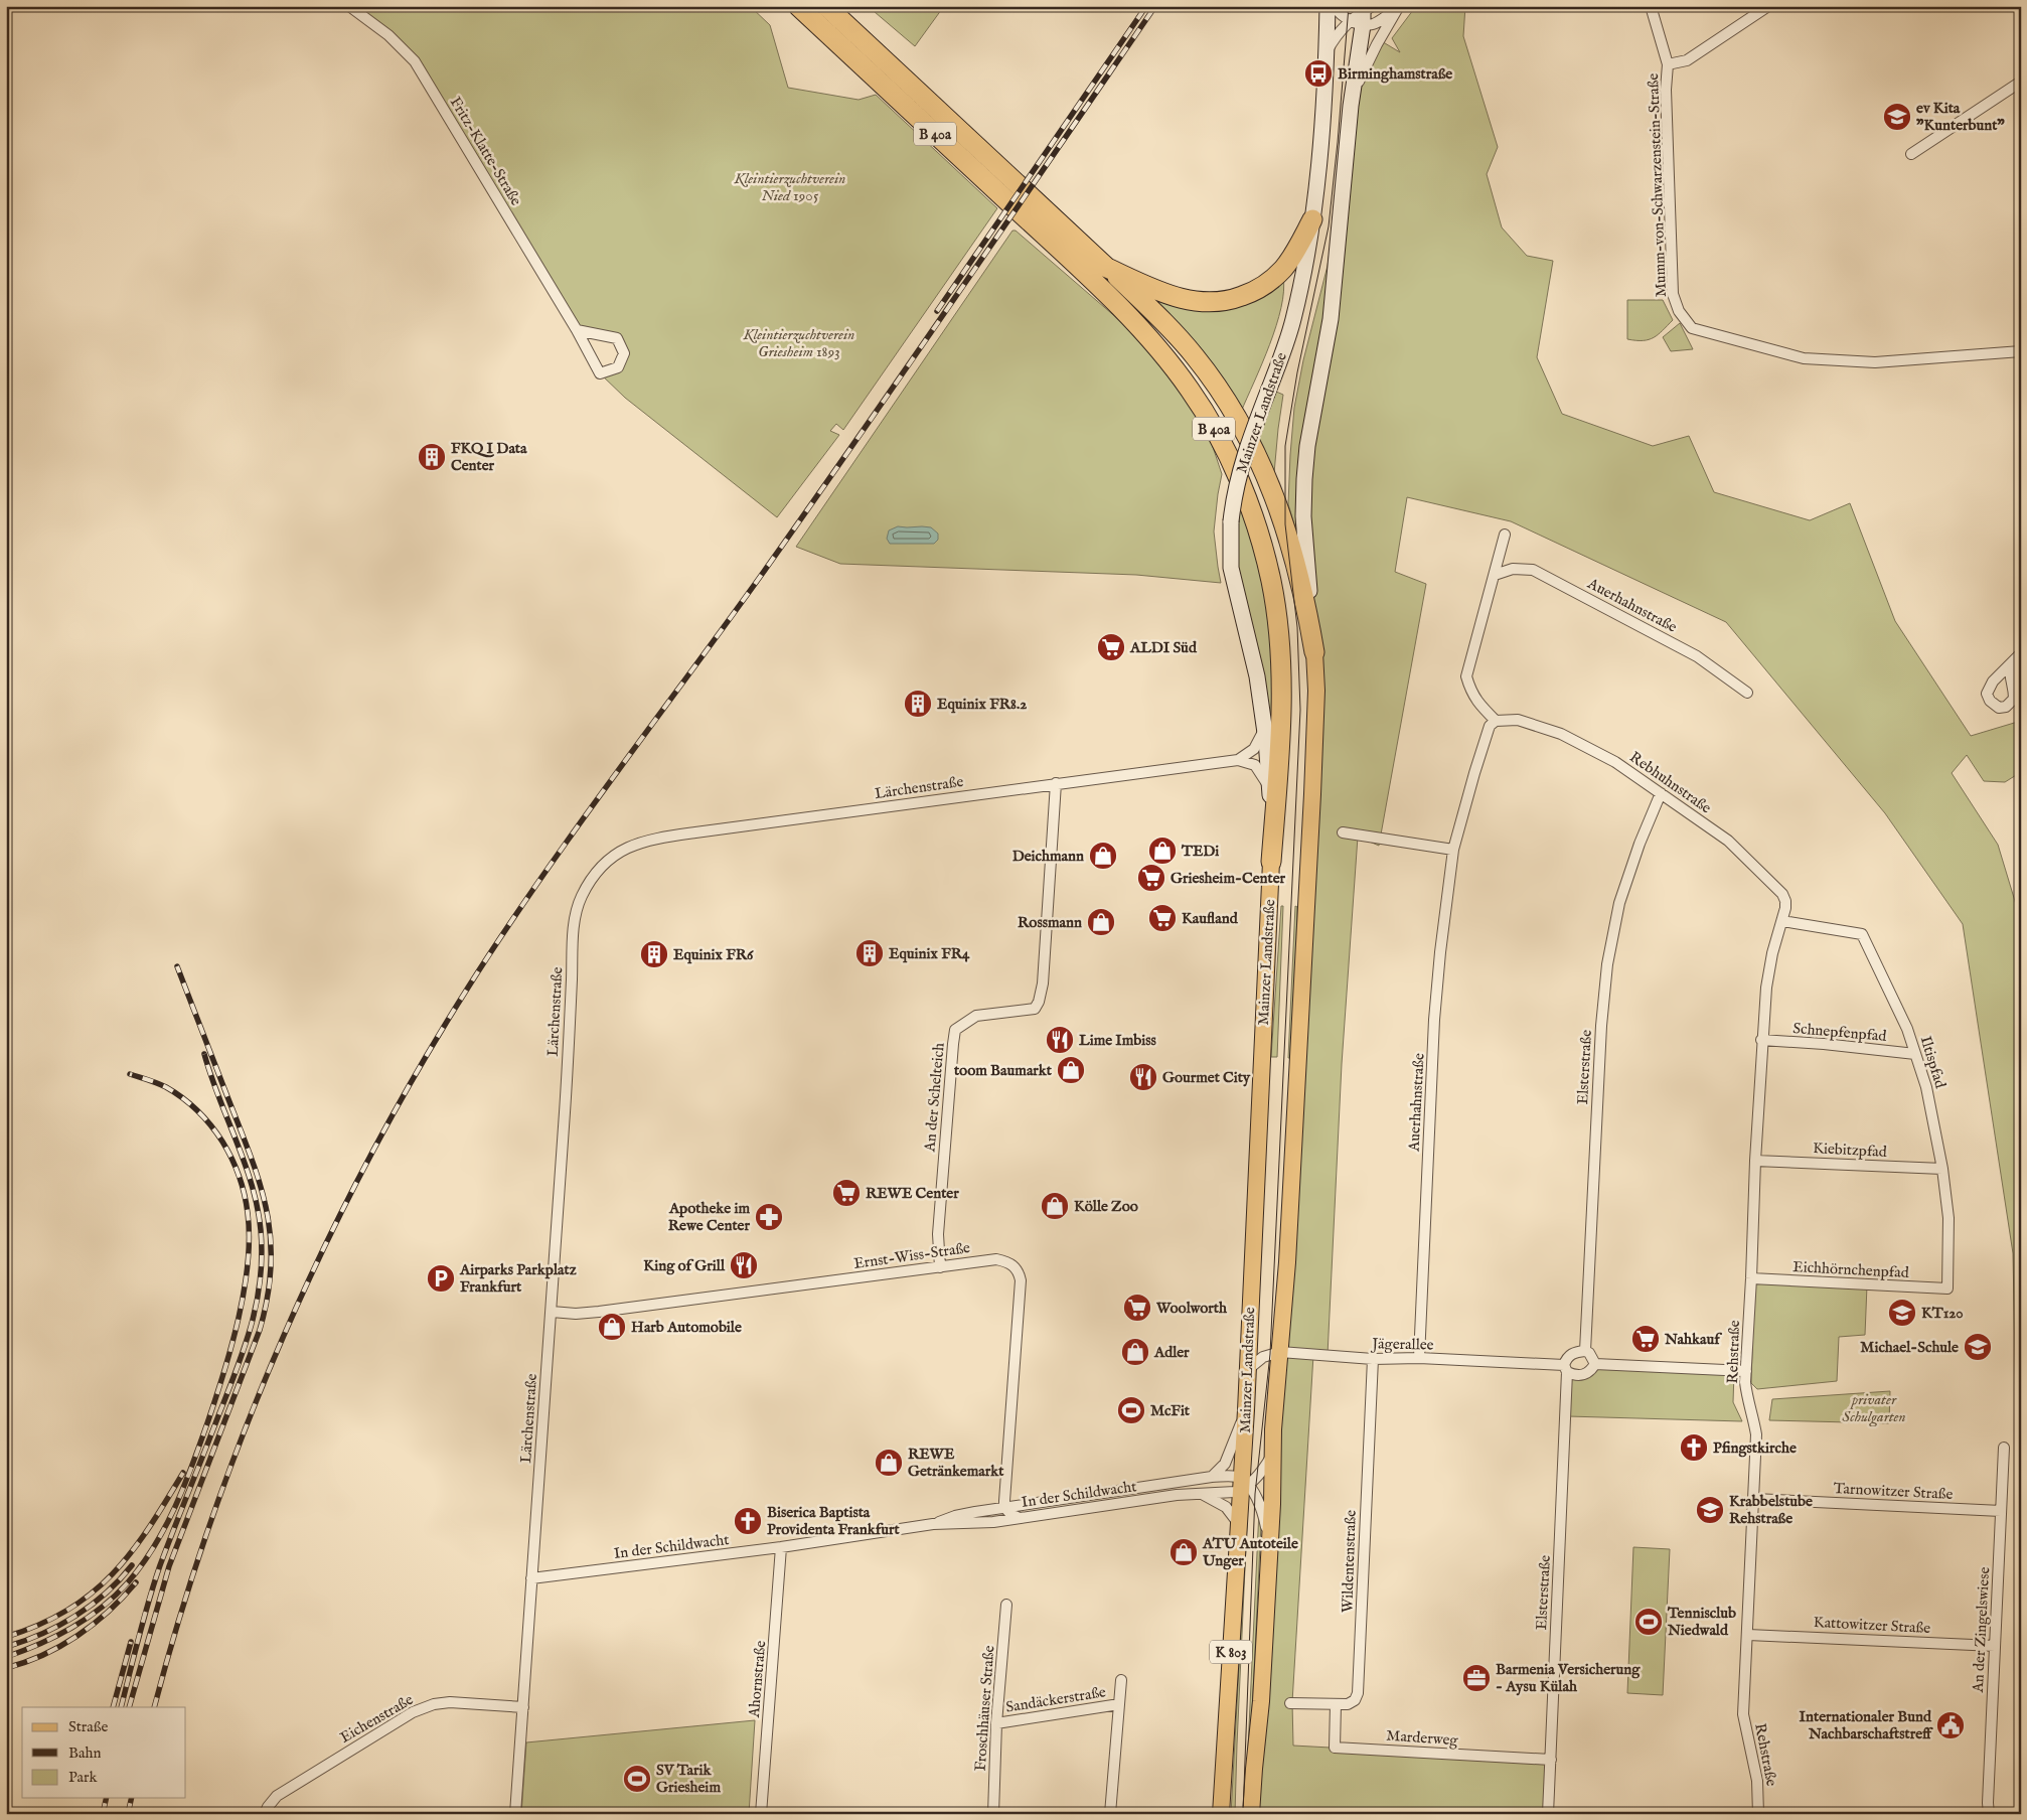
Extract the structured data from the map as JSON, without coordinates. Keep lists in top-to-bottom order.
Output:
{
  "streets": {
    "highway": ["B 40a"],
    "main road": ["Mainzer Landstraße", "K 803"],
    "street": [
      "Fritz-Klatte-Straße",
      "Mumm-von-Schwarzenstein-Straße",
      "Auerhahnstraße",
      "Rebhuhnstraße",
      "Lärchenstraße",
      "Schnepfenpfad",
      "Iltispfad",
      "Elsterstraße",
      "An der Schelteich",
      "Kiebitzpfad",
      "Ernst-Wiss-Straße",
      "Eichhörnchenpfad",
      "Jägerallee",
      "Rehstraße",
      "Tarnowitzer Straße",
      "In der Schildwacht",
      "Wildentenstraße",
      "Kattowitzer Straße",
      "An der Zingelswiese",
      "Ahornstraße",
      "Sandäckerstraße",
      "Froschhäuser Straße",
      "Eichenstraße",
      "Marderweg"
    ]
  },
  "crossings": [
    ["B 40a", "Mainzer Landstraße"],
    ["Mainzer Landstraße", "Jägerallee"],
    ["Mainzer Landstraße", "In der Schildwacht"],
    ["Auerhahnstraße", "Rebhuhnstraße"],
    ["Auerhahnstraße", "Jägerallee"],
    ["Rebhuhnstraße", "Iltispfad"],
    ["Rebhuhnstraße", "Elsterstraße"],
    ["Rebhuhnstraße", "Rehstraße"],
    ["Lärchenstraße", "An der Schelteich"],
    ["Lärchenstraße", "Ernst-Wiss-Straße"],
    ["Lärchenstraße", "In der Schildwacht"],
    ["Lärchenstraße", "Eichenstraße"],
    ["Schnepfenpfad", "Iltispfad"],
    ["Schnepfenpfad", "Rehstraße"],
    ["Iltispfad", "Kiebitzpfad"],
    ["Iltispfad", "Eichhörnchenpfad"],
    ["Iltispfad", "Rehstraße"],
    ["Elsterstraße", "Jägerallee"],
    ["Elsterstraße", "Marderweg"],
    ["An der Schelteich", "Ernst-Wiss-Straße"],
    ["Kiebitzpfad", "Rehstraße"],
    ["Ernst-Wiss-Straße", "In der Schildwacht"],
    ["Eichhörnchenpfad", "Rehstraße"],
    ["Jägerallee", "Wildentenstraße"],
    ["Rehstraße", "Tarnowitzer Straße"],
    ["Rehstraße", "Kattowitzer Straße"],
    ["Tarnowitzer Straße", "An der Zingelswiese"],
    ["In der Schildwacht", "Ahornstraße"],
    ["Wildentenstraße", "Marderweg"],
    ["Kattowitzer Straße", "An der Zingelswiese"],
    ["Sandäckerstraße", "Froschhäuser Straße"]
  ],
  "parks": ["Kleintierzuchtverein Nied 1905", "Kleintierzuchtverein Griesheim 1893", "privater Schulgarten"],
  "places": {
    "bus stop": ["Birminghamstraße"],
    "school or university": [
      "ev Kita \"Kunterbunt\"",
      "KT120",
      "Michael-Schule",
      "Krabbelstube Rehstraße"
    ],
    "building": [
      "FKQ I Data Center",
      "Equinix FR8.2",
      "Equinix FR4",
      "Equinix FR6"
    ],
    "supermarket": [
      "ALDI Süd",
      "Griesheim-Center",
      "Kaufland",
      "REWE Center",
      "Woolworth",
      "Nahkauf"
    ],
    "shop": [
      "TEDi",
      "Deichmann",
      "Rossmann",
      "toom Baumarkt",
      "Kölle Zoo",
      "Harb Automobile",
      "Adler",
      "REWE Getränkemarkt",
      "ATU Autoteile Unger"
    ],
    "restaurant": ["Lime Imbiss", "Gourmet City", "King of Grill"],
    "pharmacy": ["Apotheke im Rewe Center"],
    "parking": ["Airparks Parkplatz Frankfurt"],
    "sports": ["McFit", "Tennisclub Niedwald", "SV Tarik Griesheim"],
    "church": ["Pfingstkirche", "Biserica Baptista Providenta Frankfurt"],
    "office": ["Barmenia Versicherung - Aysu Külah"],
    "public building": ["Internationaler Bund Nachbarschaftstreff"]
  },
  "legend": ["Straße", "Bahn", "Park"]
}
